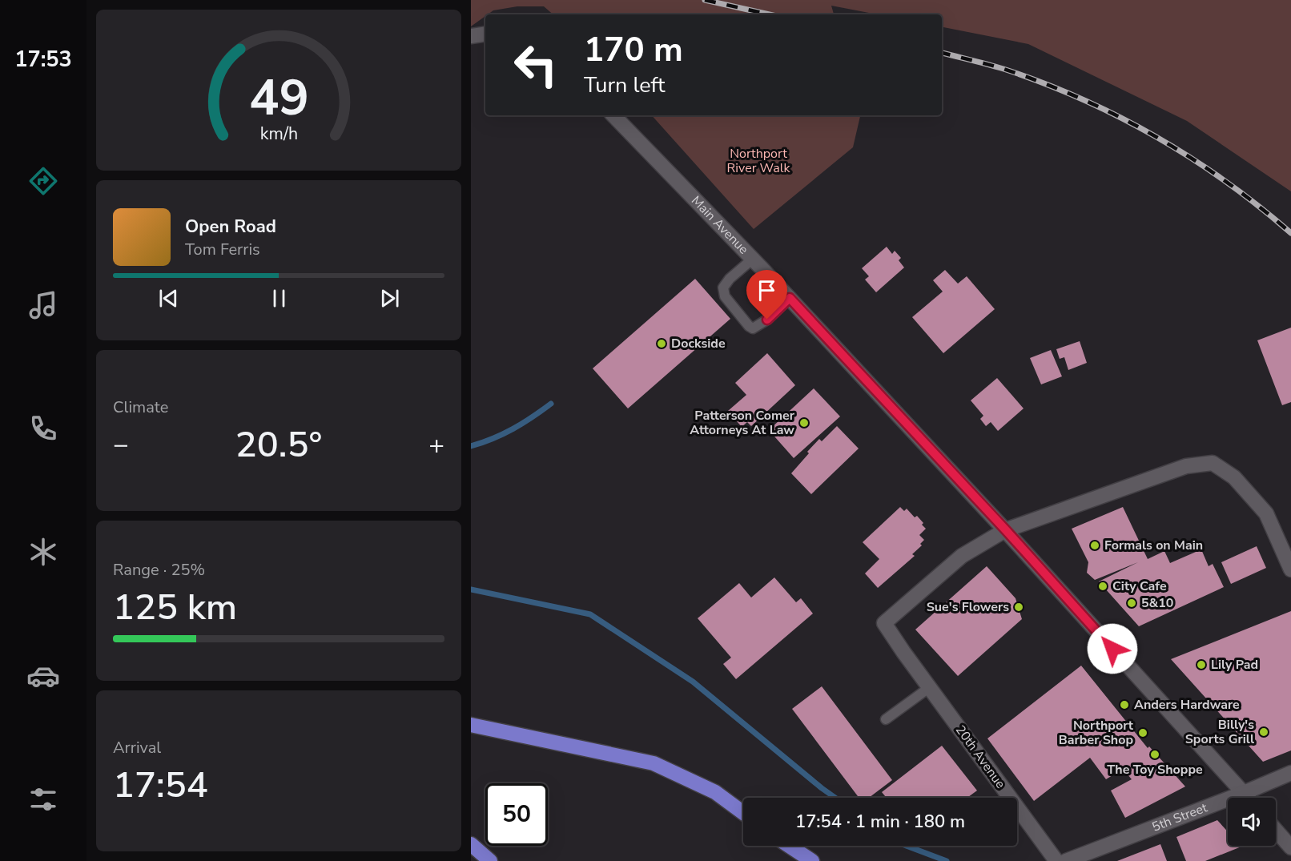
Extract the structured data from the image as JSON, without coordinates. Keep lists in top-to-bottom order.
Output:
{
  "streets": {
    "main road": ["Main Avenue", "20th Avenue", "5th Street"]
  },
  "crossings": [
    ["Main Avenue", "20th Avenue"],
    ["Main Avenue", "5th Street"]
  ],
  "parks": ["Northport River Walk"],
  "places": [
    "Dockside",
    "Patterson Comer Attorneys At Law",
    "Formals on Main",
    "City Cafe",
    "5&10",
    "Sue's Flowers",
    "Lily Pad",
    "Anders Hardware",
    "Billy's Sports Grill",
    "Northport Barber Shop",
    "The Toy Shoppe"
  ],
  "page": {
    "tabs": "17:53",
    "turn": ["170 m", "Turn left"],
    "song": ["Open Road", "Tom Ferris"],
    "tile": [
      "Climate",
      ["Range · 25%", "125 km"],
      ["Arrival", "17:54"]
    ],
    "heat": ["−", "20.5°", "+"],
    "limit": "50",
    "trip": "17:54 · 1 min · 180 m",
    "gauge": ["49", "km/h"]
  }
}
